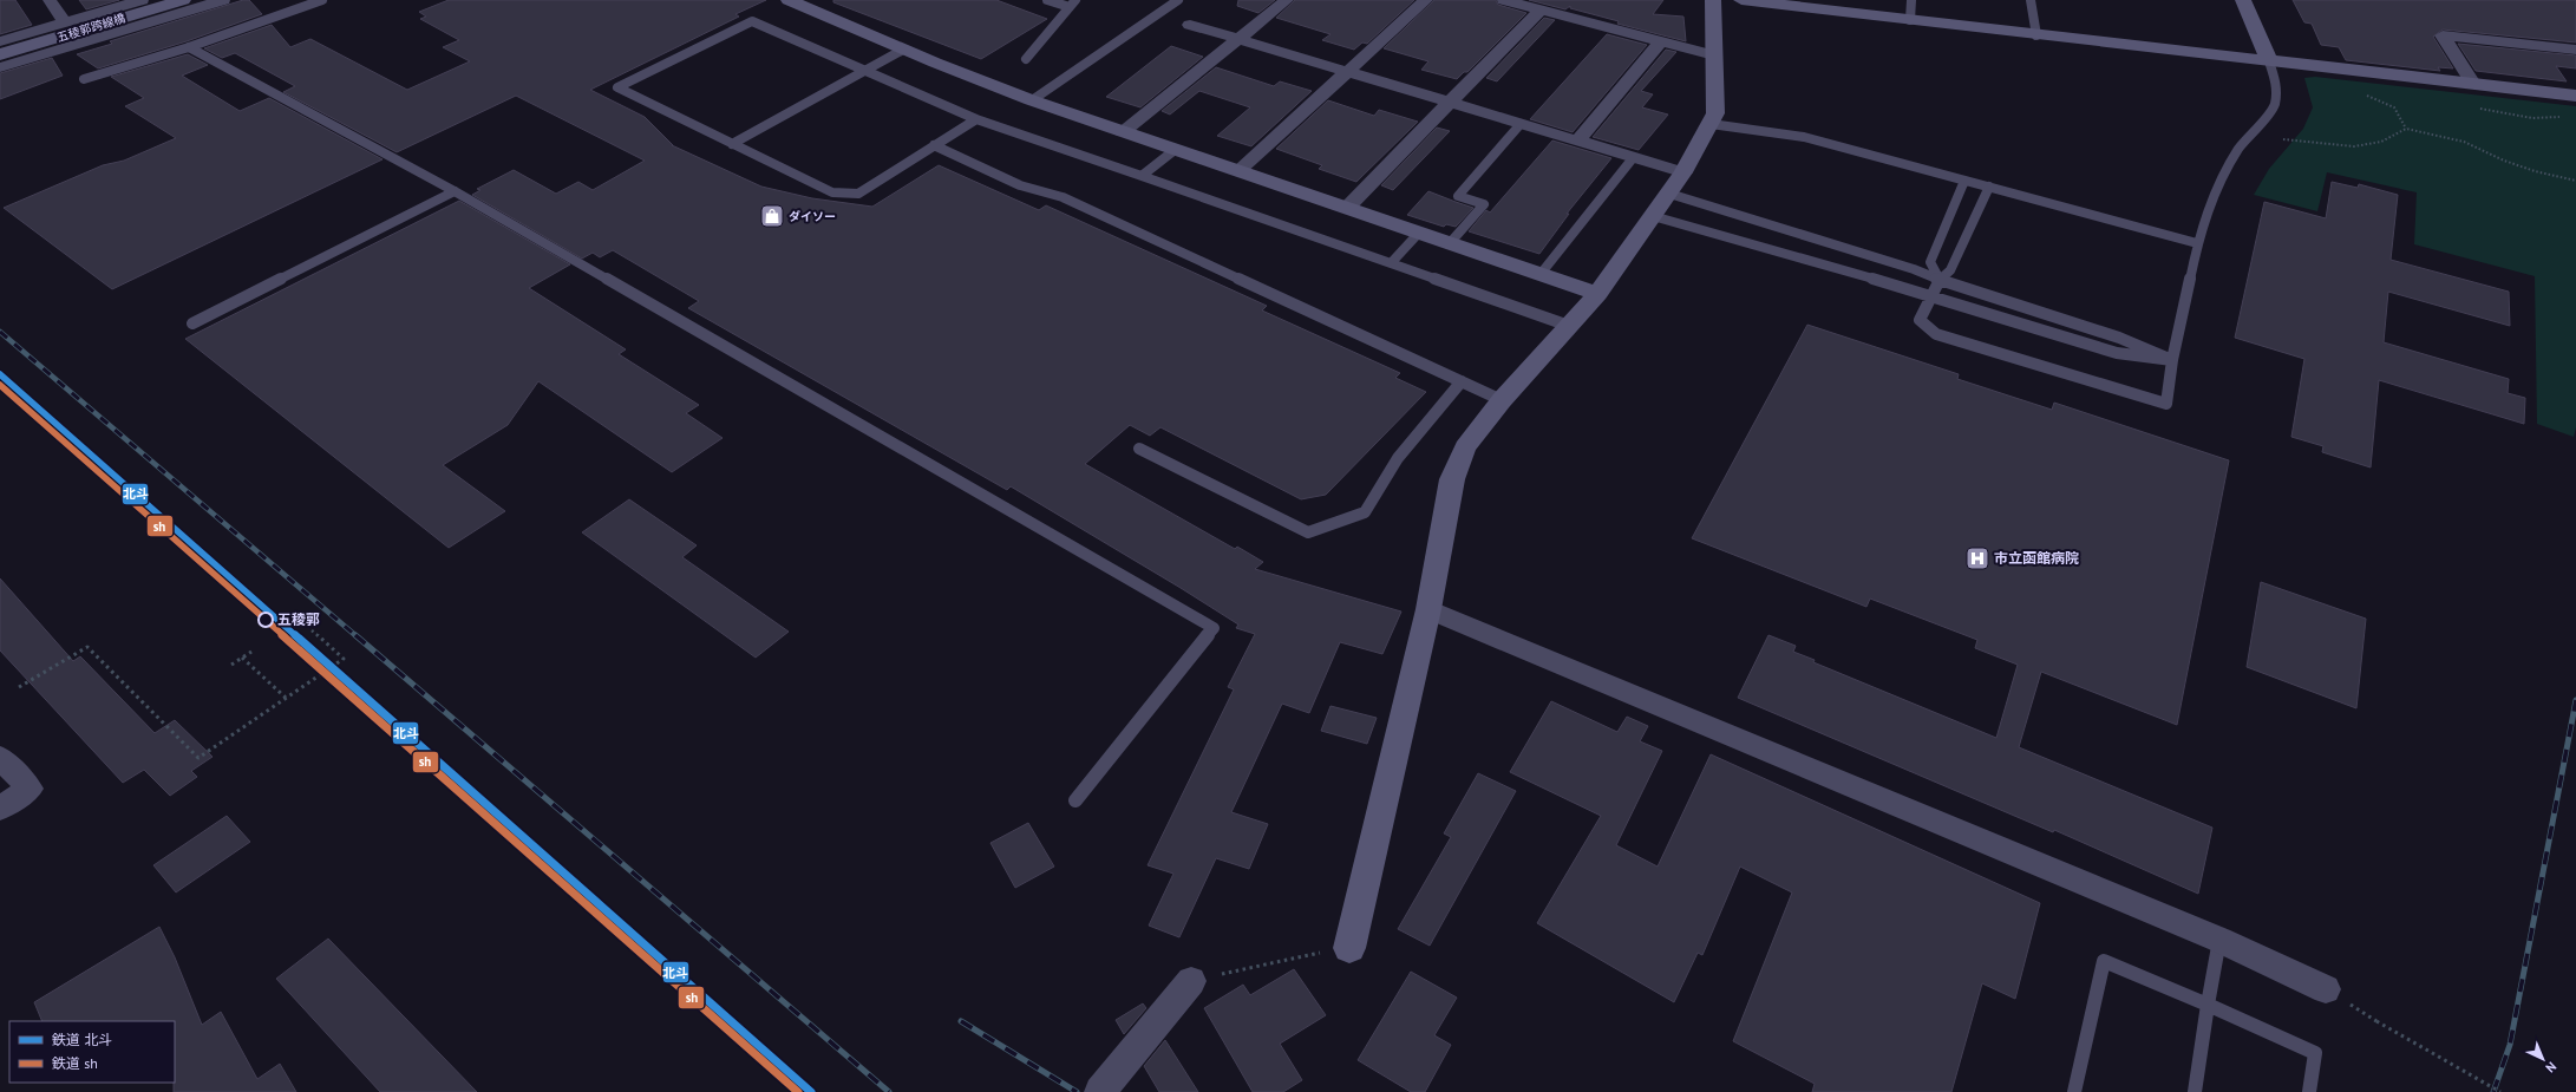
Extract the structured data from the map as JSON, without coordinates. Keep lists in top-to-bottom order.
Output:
{
  "streets": {
    "street": ["五稜郭跨線橋"]
  },
  "places": {
    "shop": ["ダイソー"],
    "hospital": ["市立函館病院"],
    "other": ["五稜郭"]
  },
  "lines": ["rail line 北斗", "rail line sh"],
  "legend": ["鉄道 北斗", "鉄道 sh"],
  "north": "bottom right"
}
